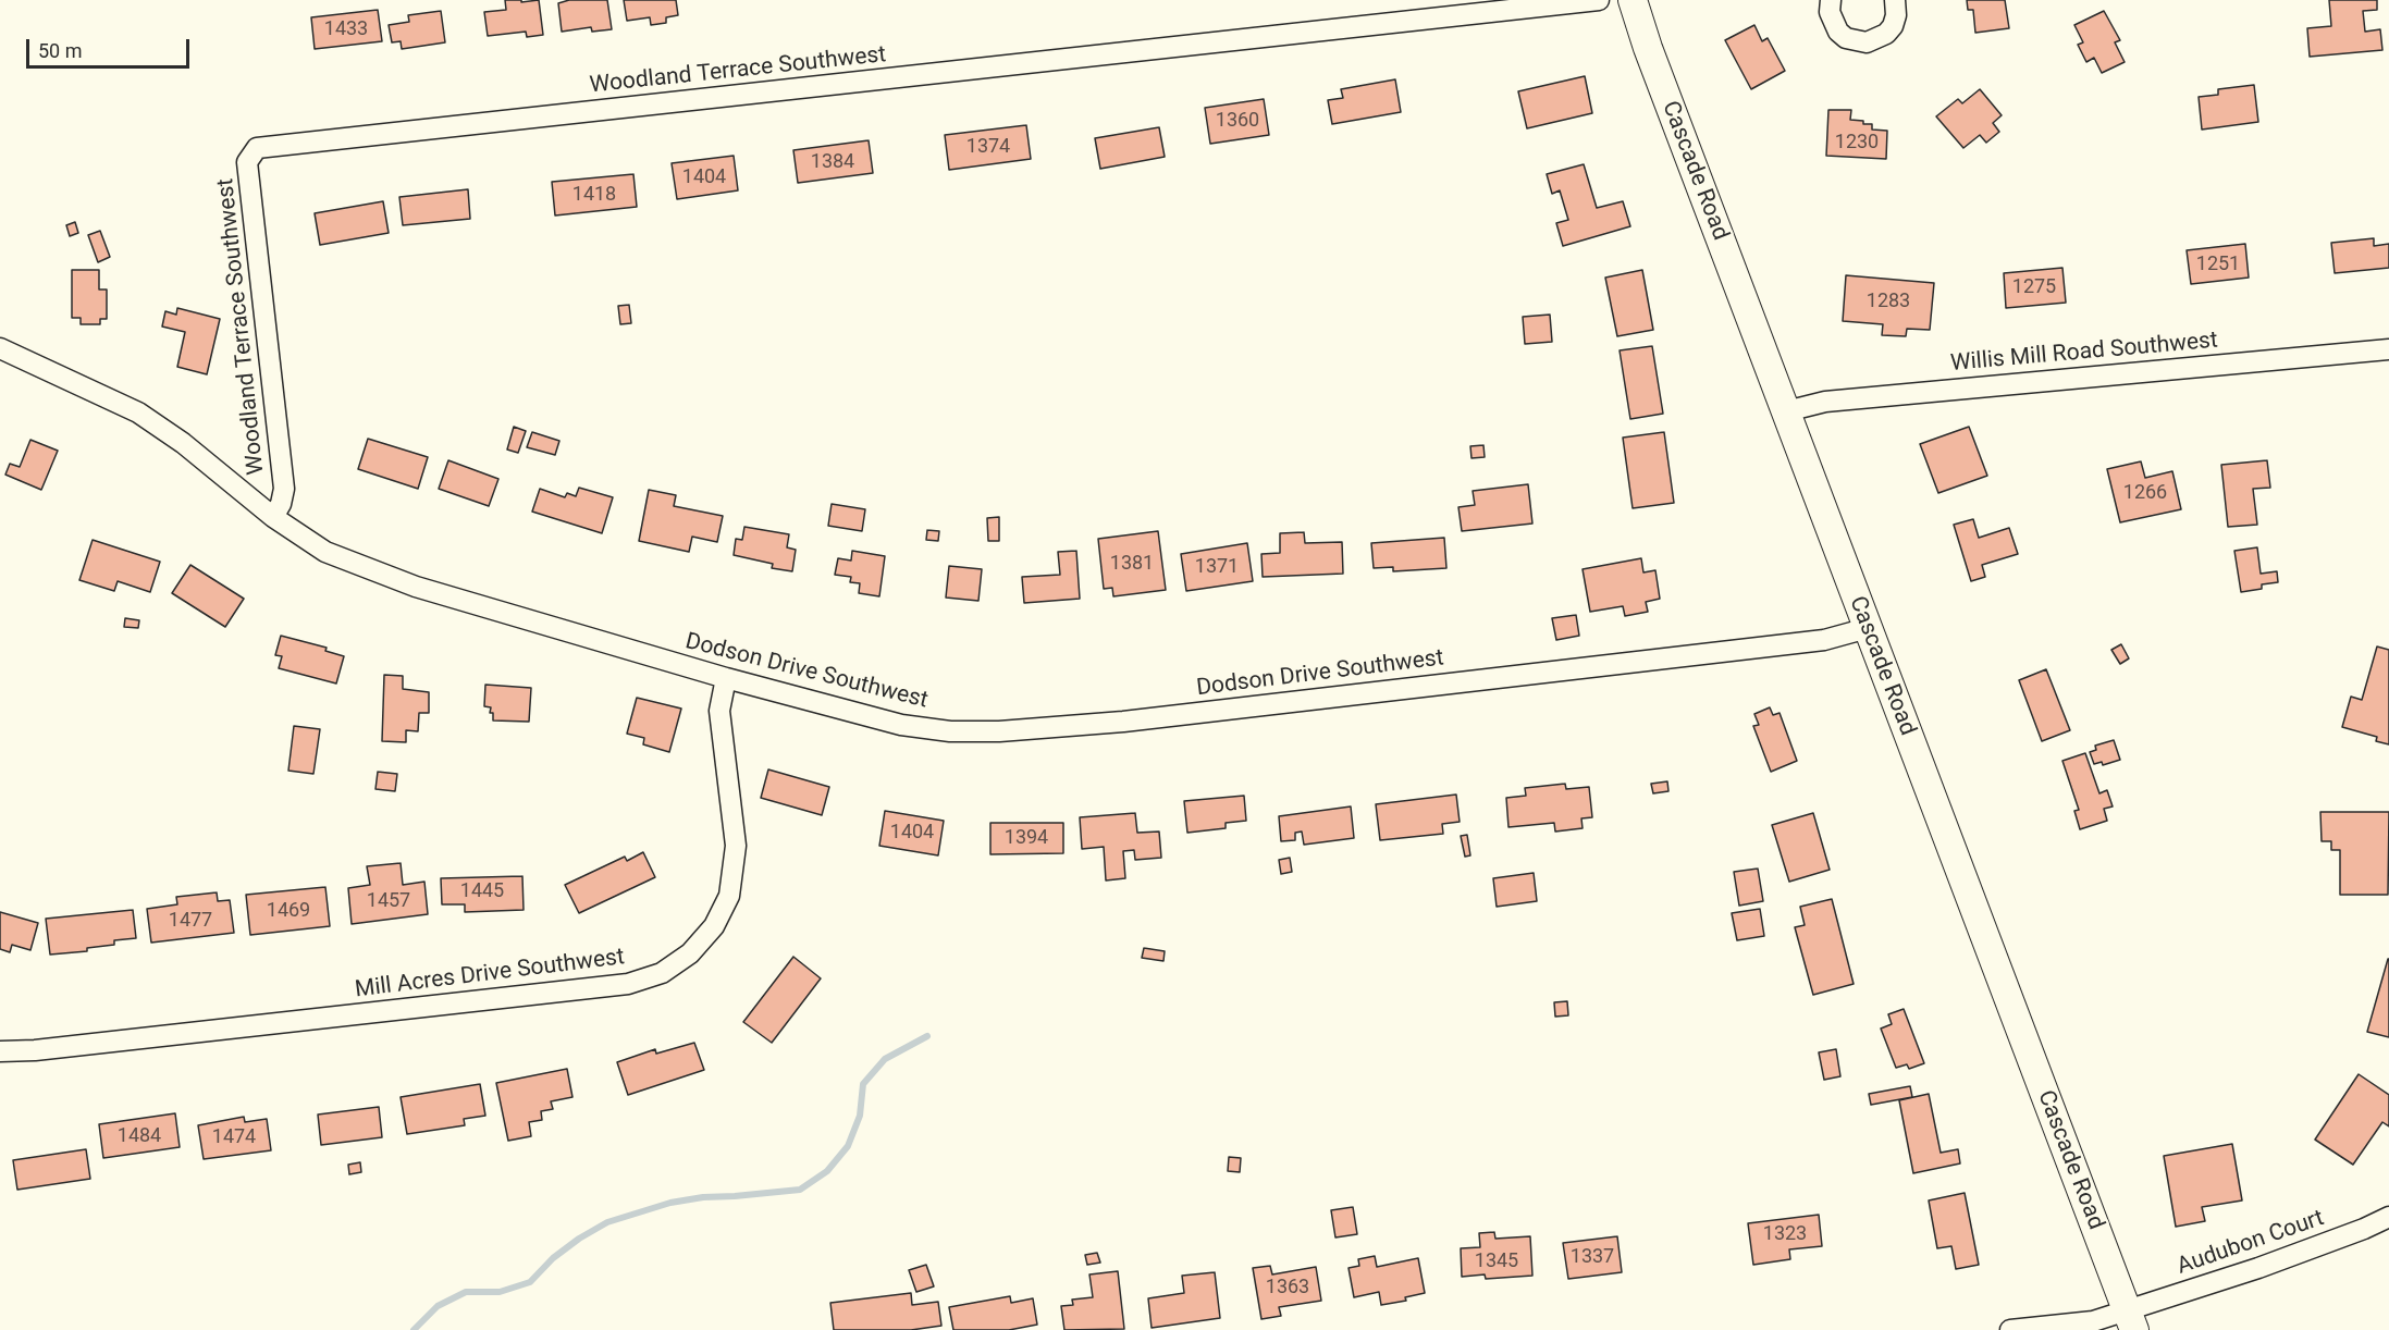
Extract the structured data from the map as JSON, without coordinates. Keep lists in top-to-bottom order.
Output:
{
  "streets": {
    "main road": ["Cascade Road"],
    "street": [
      "Woodland Terrace Southwest",
      "Willis Mill Road Southwest",
      "Dodson Drive Southwest",
      "Mill Acres Drive Southwest",
      "Audubon Court"
    ]
  },
  "crossings": [
    ["Woodland Terrace Southwest", "Dodson Drive Southwest"],
    ["Cascade Road", "Willis Mill Road Southwest"],
    ["Cascade Road", "Dodson Drive Southwest"],
    ["Cascade Road", "Audubon Court"],
    ["Dodson Drive Southwest", "Mill Acres Drive Southwest"]
  ],
  "house_numbers": [
    "1433",
    "1360",
    "1230",
    "1374",
    "1384",
    "1404",
    "1418",
    "1251",
    "1275",
    "1283",
    "1266",
    "1381",
    "1371",
    "1404",
    "1394",
    "1445",
    "1457",
    "1469",
    "1477",
    "1484",
    "1474",
    "1323",
    "1337",
    "1345",
    "1363"
  ],
  "scale_bar": "50 m"
}
